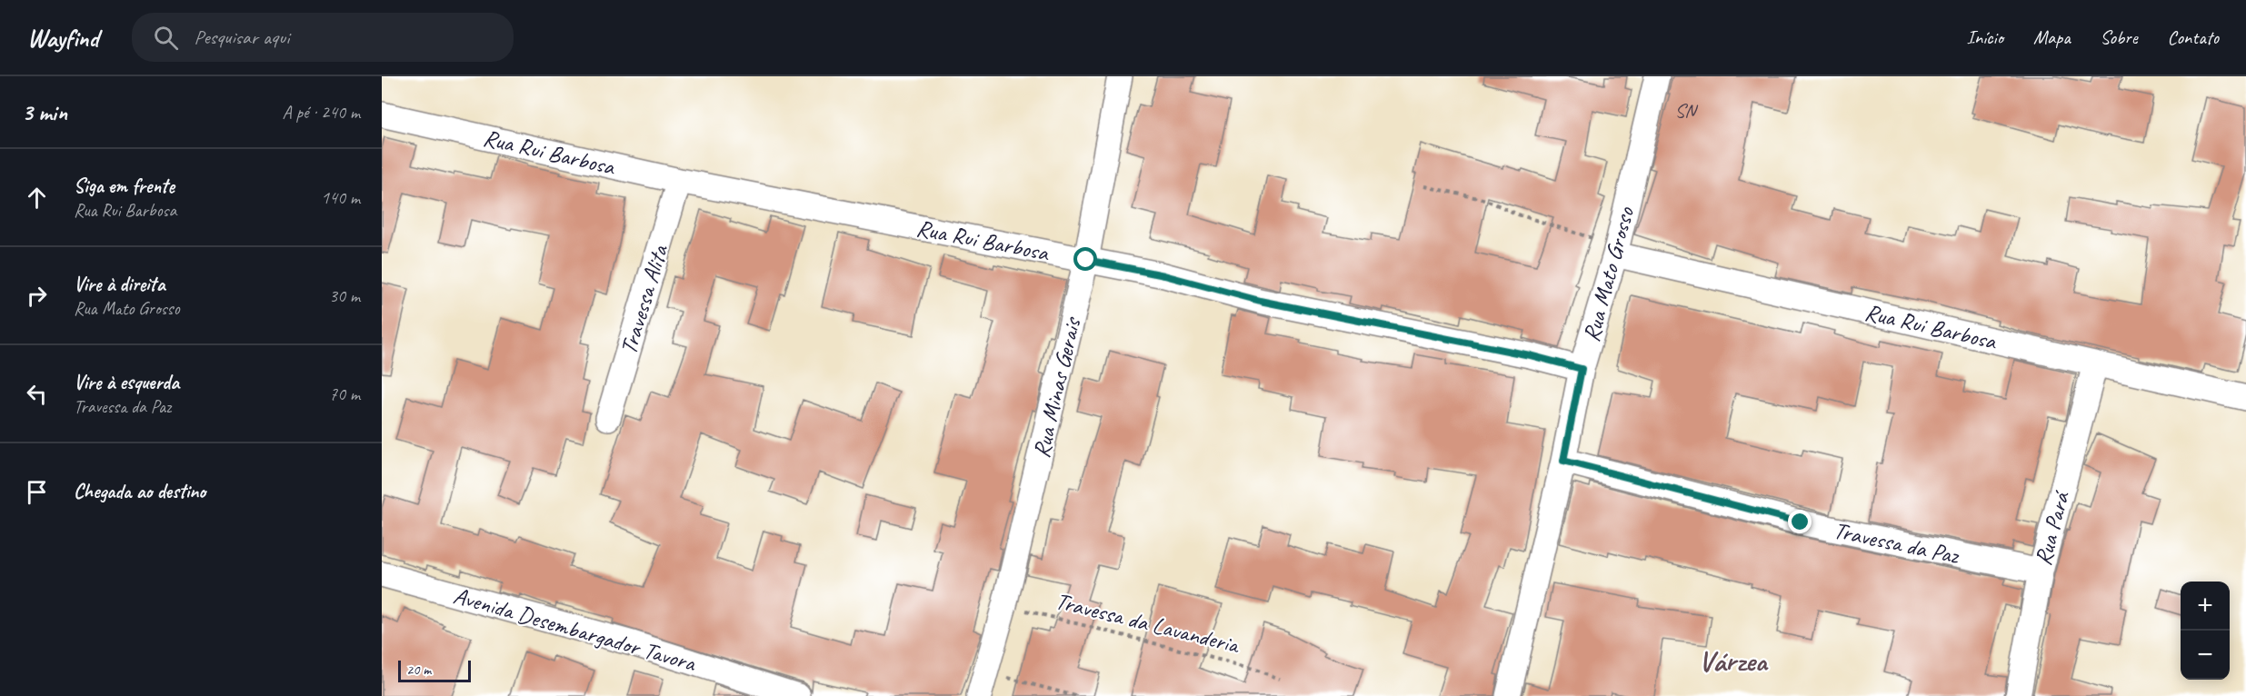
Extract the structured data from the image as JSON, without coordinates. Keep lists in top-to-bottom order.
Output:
{
  "streets": {
    "street": [
      "Rua Rui Barbosa",
      "Rua Mato Grosso",
      "Travessa Alita",
      "Rua Minas Gerais",
      "Rua Pará",
      "Travessa da Paz",
      "Avenida Desembargador Tavora"
    ],
    "path": ["Travessa da Lavanderia"]
  },
  "crossings": [
    ["Rua Rui Barbosa", "Rua Mato Grosso"],
    ["Rua Rui Barbosa", "Travessa Alita"],
    ["Rua Rui Barbosa", "Rua Minas Gerais"],
    ["Rua Rui Barbosa", "Rua Pará"],
    ["Rua Mato Grosso", "Travessa da Paz"],
    ["Rua Minas Gerais", "Travessa da Lavanderia"],
    ["Rua Pará", "Travessa da Paz"]
  ],
  "districts": ["Várzea"],
  "house_numbers": ["SN"],
  "scale_bar": "20 m",
  "page": {
    "header": "Wayfind",
    "search": "Pesquisar aqui",
    "nav": [
      "Início",
      "Mapa",
      "Sobre",
      "Contato"
    ],
    "heading": ["3 min", "A pé · 240 m"],
    "list": [
      ["Siga em frente", "Rua Rui Barbosa", "140 m"],
      ["Vire à direita", "Rua Mato Grosso", "30 m"],
      ["Vire à esquerda", "Travessa da Paz", "70 m"],
      "Chegada ao destino"
    ],
    "map_buttons": ["+", "−"],
    "scale": "20 m"
  }
}
